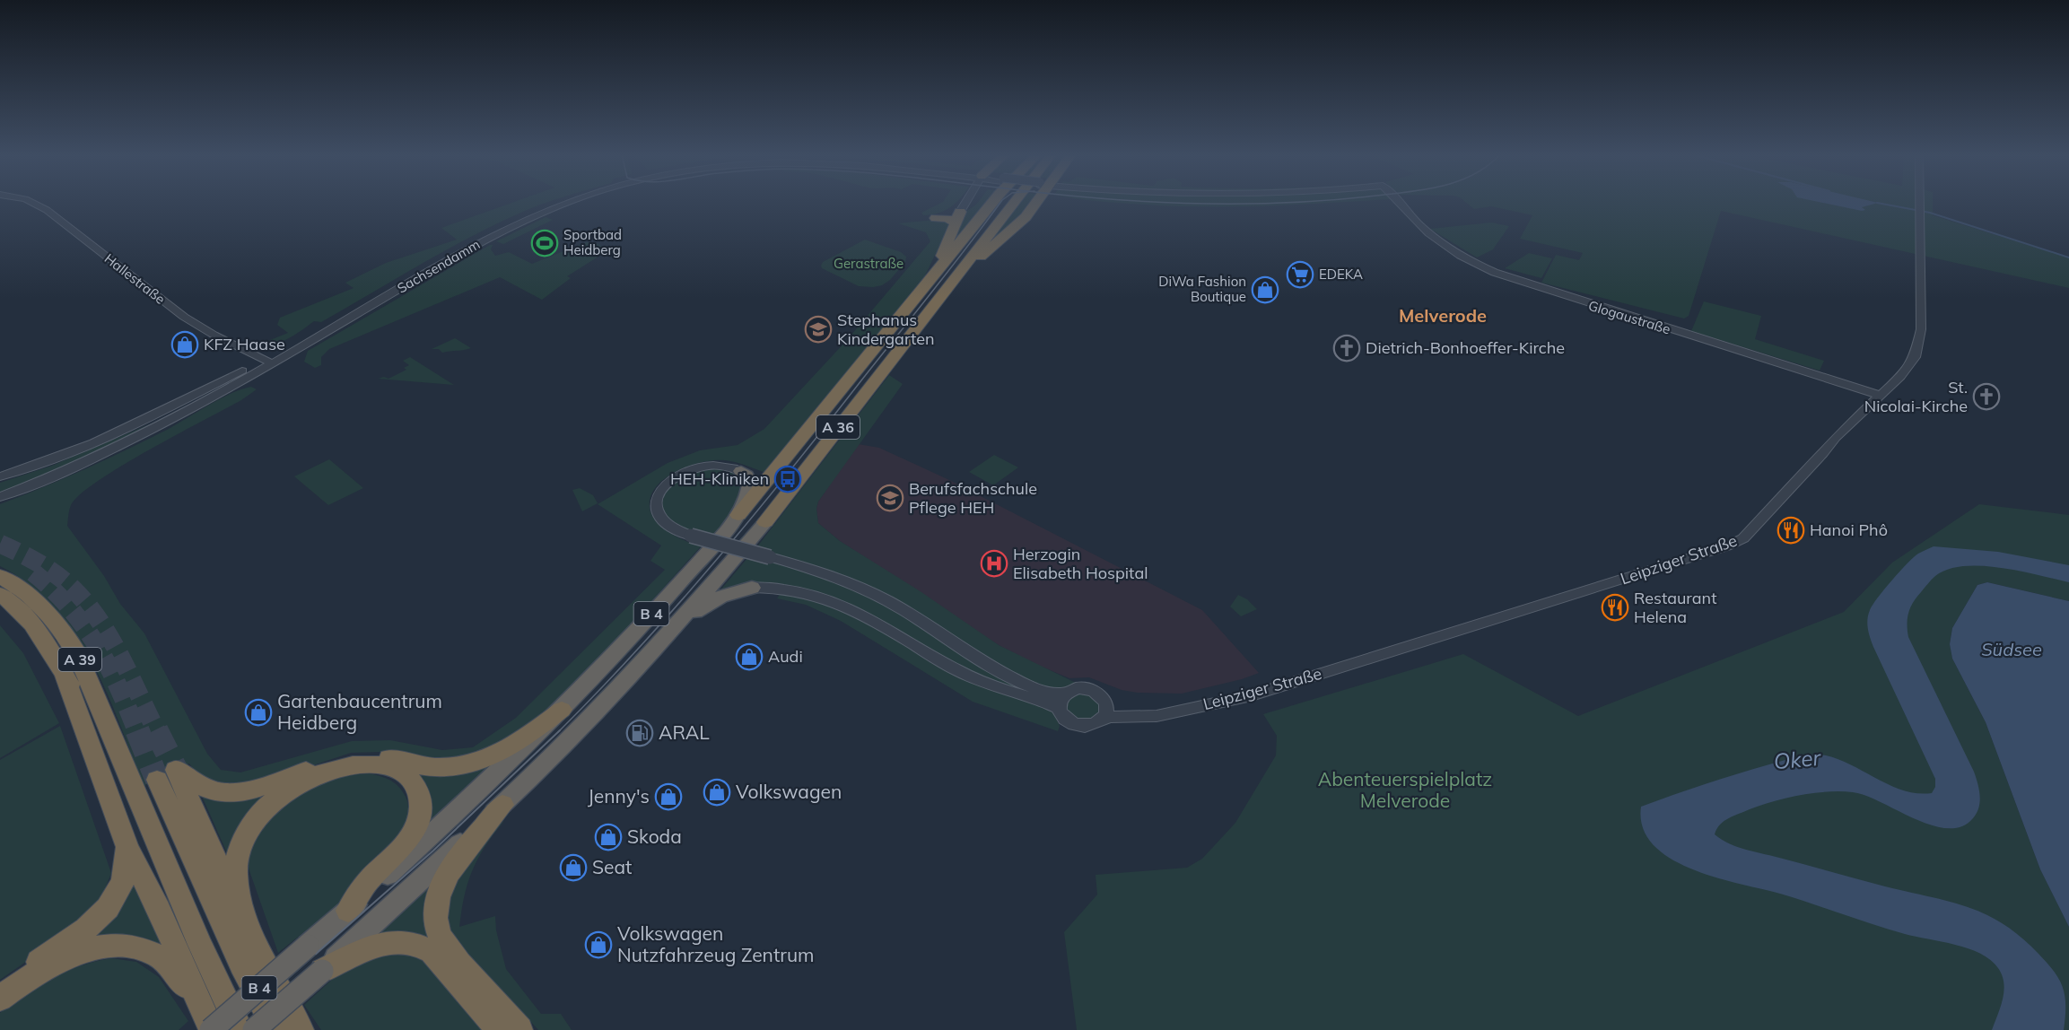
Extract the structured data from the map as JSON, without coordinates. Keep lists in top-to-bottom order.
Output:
{
  "streets": {
    "highway": ["A 36", "B 4", "A 39"],
    "street": [
      "Sachsendamm",
      "Hallestraße",
      "Glogaustraße",
      "Leipziger Straße"
    ]
  },
  "crossings": [
    ["Sachsendamm", "Hallestraße"],
    ["Glogaustraße", "Leipziger Straße"],
    ["A 36", "B 4"]
  ],
  "districts": ["Melverode"],
  "water": ["Südsee", "Oker"],
  "parks": ["Gerastraße", "Abenteuerspielplatz Melverode"],
  "places": {
    "sports": ["Sportbad Heidberg"],
    "supermarket": ["EDEKA"],
    "shop": [
      "DiWa Fashion Boutique",
      "KFZ Haase",
      "Audi",
      "Gartenbaucentrum Heidberg",
      "Volkswagen",
      "Jenny's",
      "Skoda",
      "Seat",
      "Volkswagen Nutzfahrzeug Zentrum"
    ],
    "school or university": ["Stephanus Kindergarten", "Berufsfachschule Pflege HEH"],
    "church": ["Dietrich-Bonhoeffer-Kirche", "St. Nicolai-Kirche"],
    "bus stop": ["HEH-Kliniken"],
    "restaurant": ["Hanoi Phô", "Restaurant Helena"],
    "hospital": ["Herzogin Elisabeth Hospital"],
    "fuel station": ["ARAL"]
  }
}
